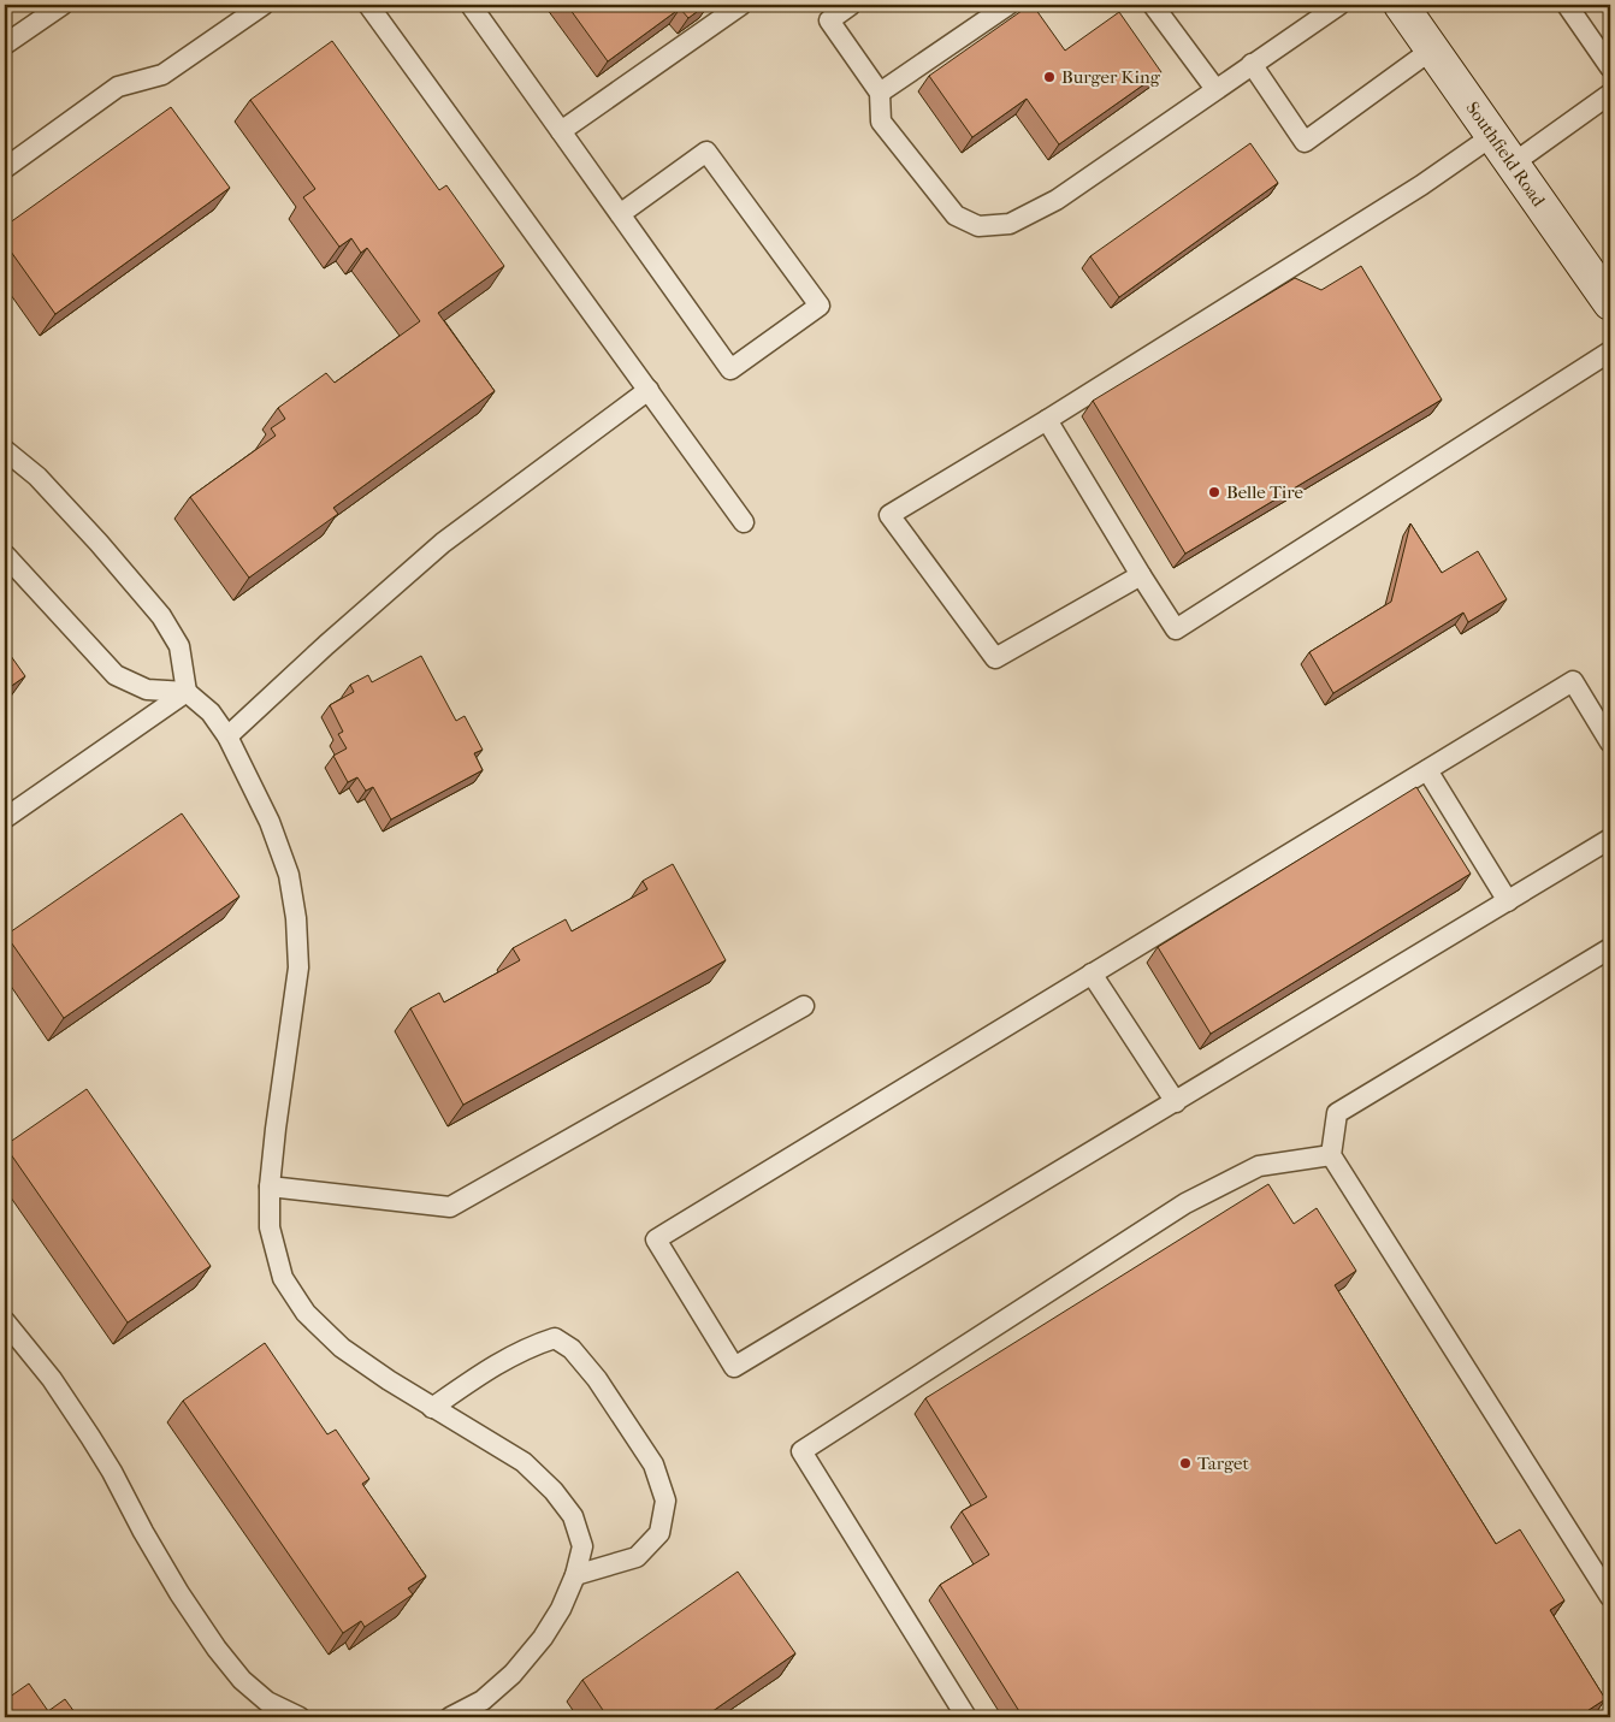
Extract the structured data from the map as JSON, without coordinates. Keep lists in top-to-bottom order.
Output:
{
  "streets": {
    "main road": ["Southfield Road"]
  },
  "places": ["Burger King", "Belle Tire", "Target"]
}
